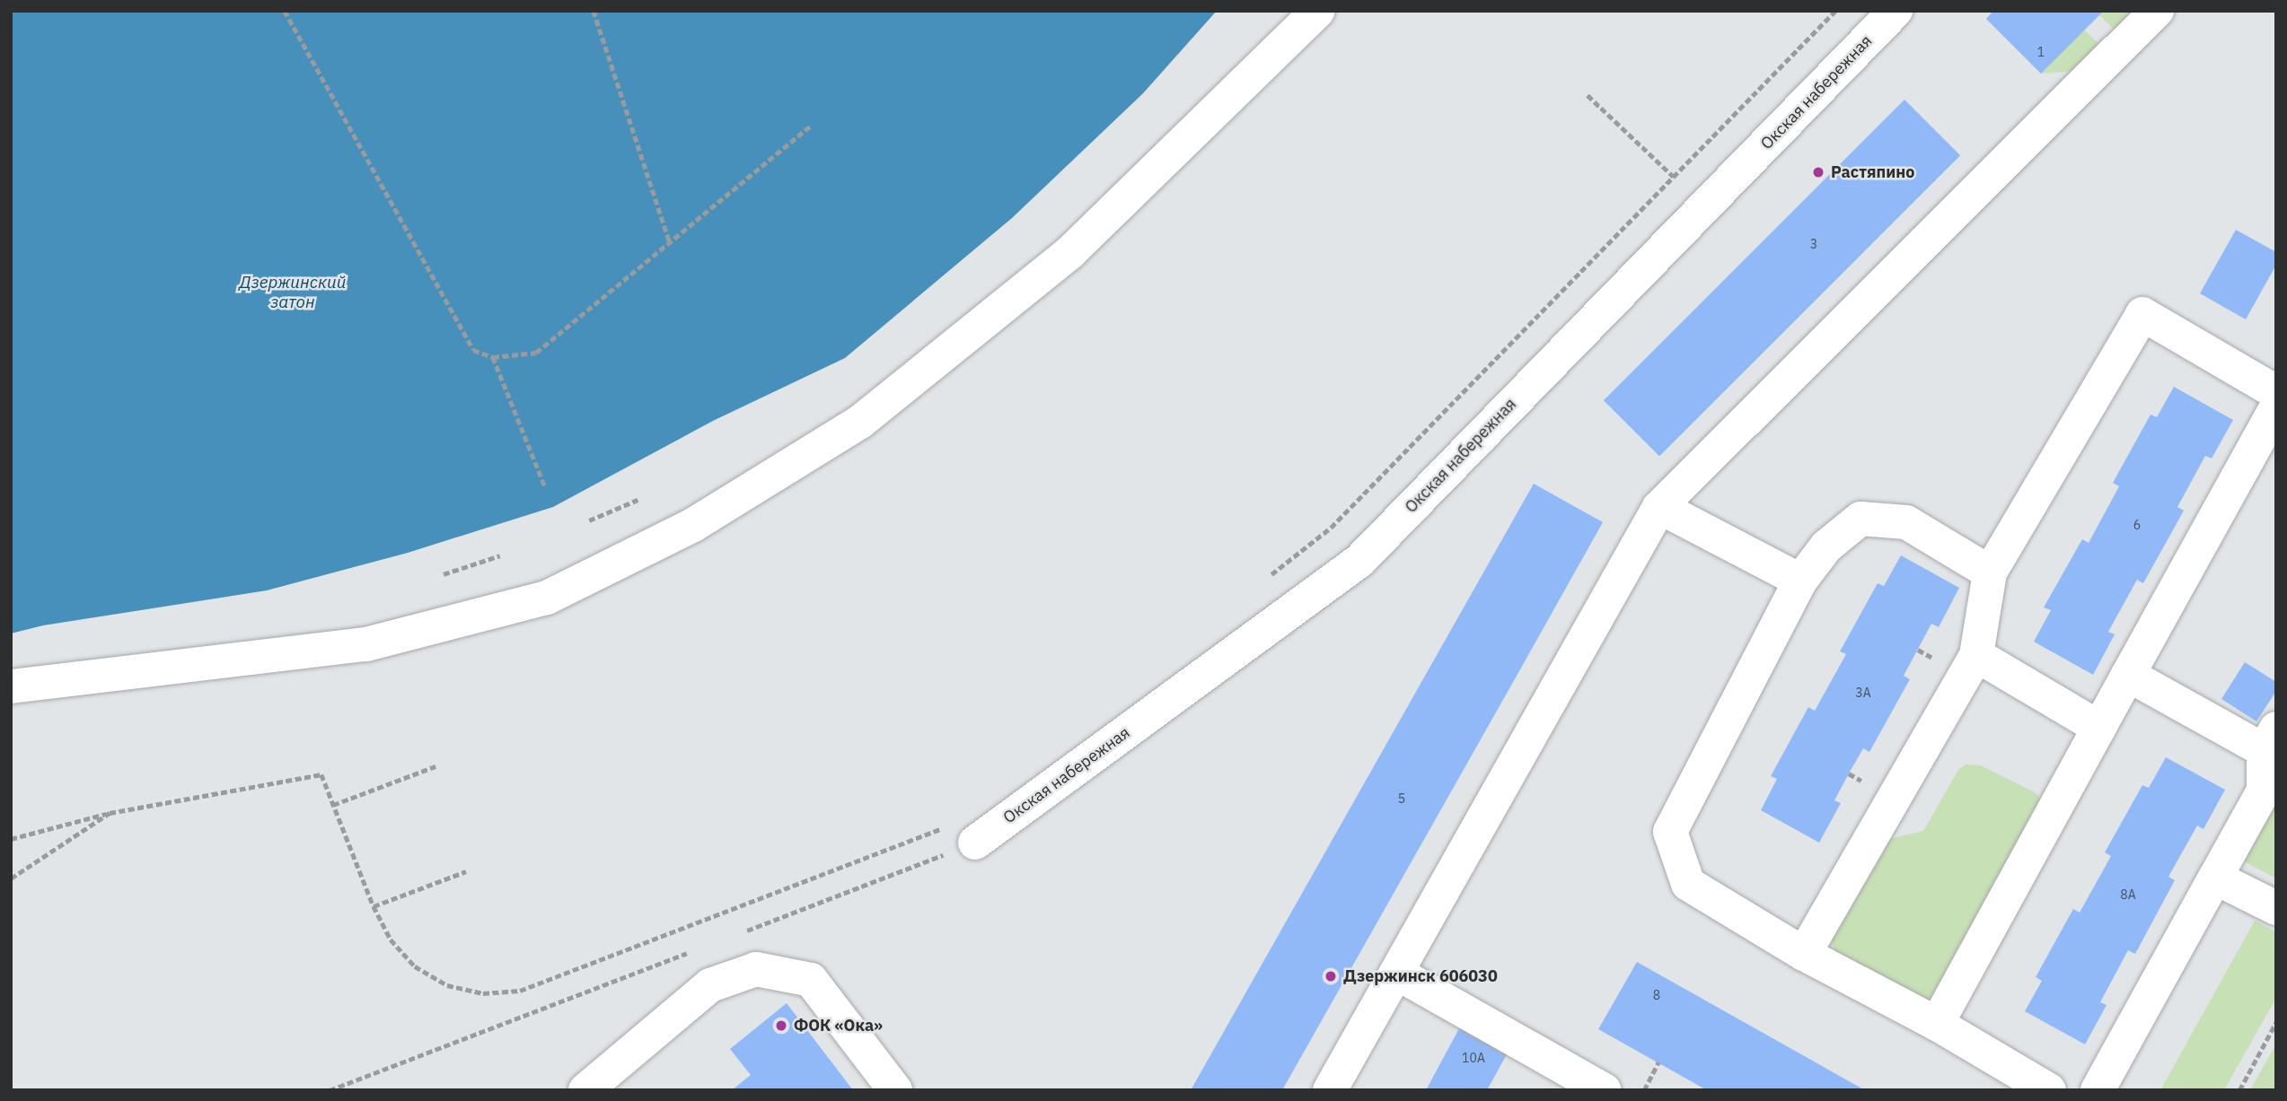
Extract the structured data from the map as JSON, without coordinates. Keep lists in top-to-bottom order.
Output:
{
  "streets": {
    "street": ["Окская набережная"]
  },
  "water": ["Дзержинский затон"],
  "places": ["Растяпино", "Дзержинск 606030", "ФОК «Ока»"],
  "house_numbers": [
    "1",
    "3",
    "6",
    "3А",
    "5",
    "8А",
    "8",
    "10А"
  ]
}
